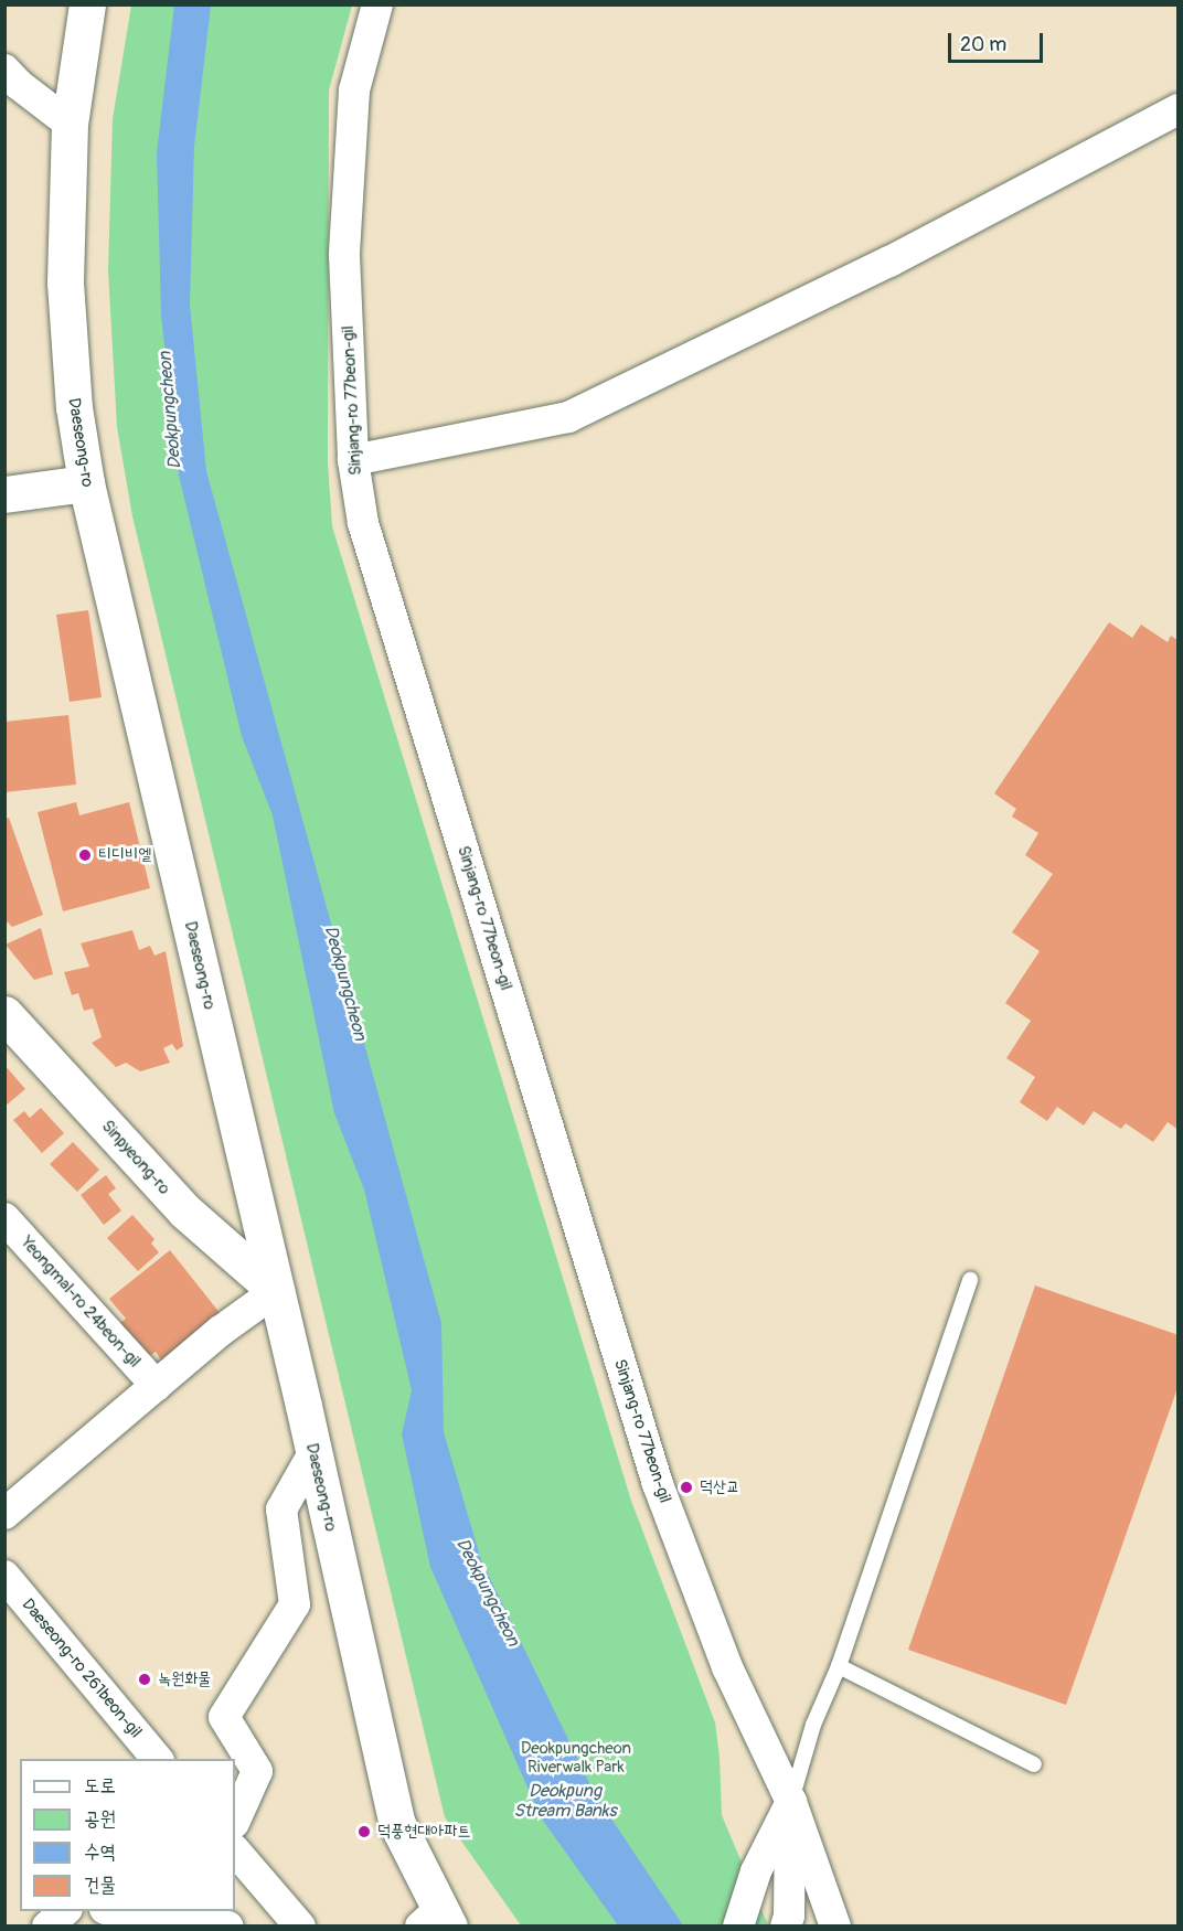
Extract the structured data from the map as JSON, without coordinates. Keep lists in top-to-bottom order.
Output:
{
  "streets": {
    "street": [
      "Sinjang-ro 77beon-gil",
      "Daeseong-ro",
      "Sinpyeong-ro",
      "Yeongmal-ro 24beon-gil",
      "Daeseong-ro 261beon-gil"
    ]
  },
  "crossings": [
    ["Daeseong-ro", "Sinpyeong-ro"]
  ],
  "water": ["Deokpungcheon", "Deokpung Stream Banks"],
  "parks": ["Deokpungcheon Riverwalk Park"],
  "places": [
    "티디비엘",
    "덕산교",
    "녹원화물",
    "덕풍현대아파트"
  ],
  "legend": [
    "도로",
    "공원",
    "수역",
    "건물"
  ],
  "scale_bar": "20 m"
}
